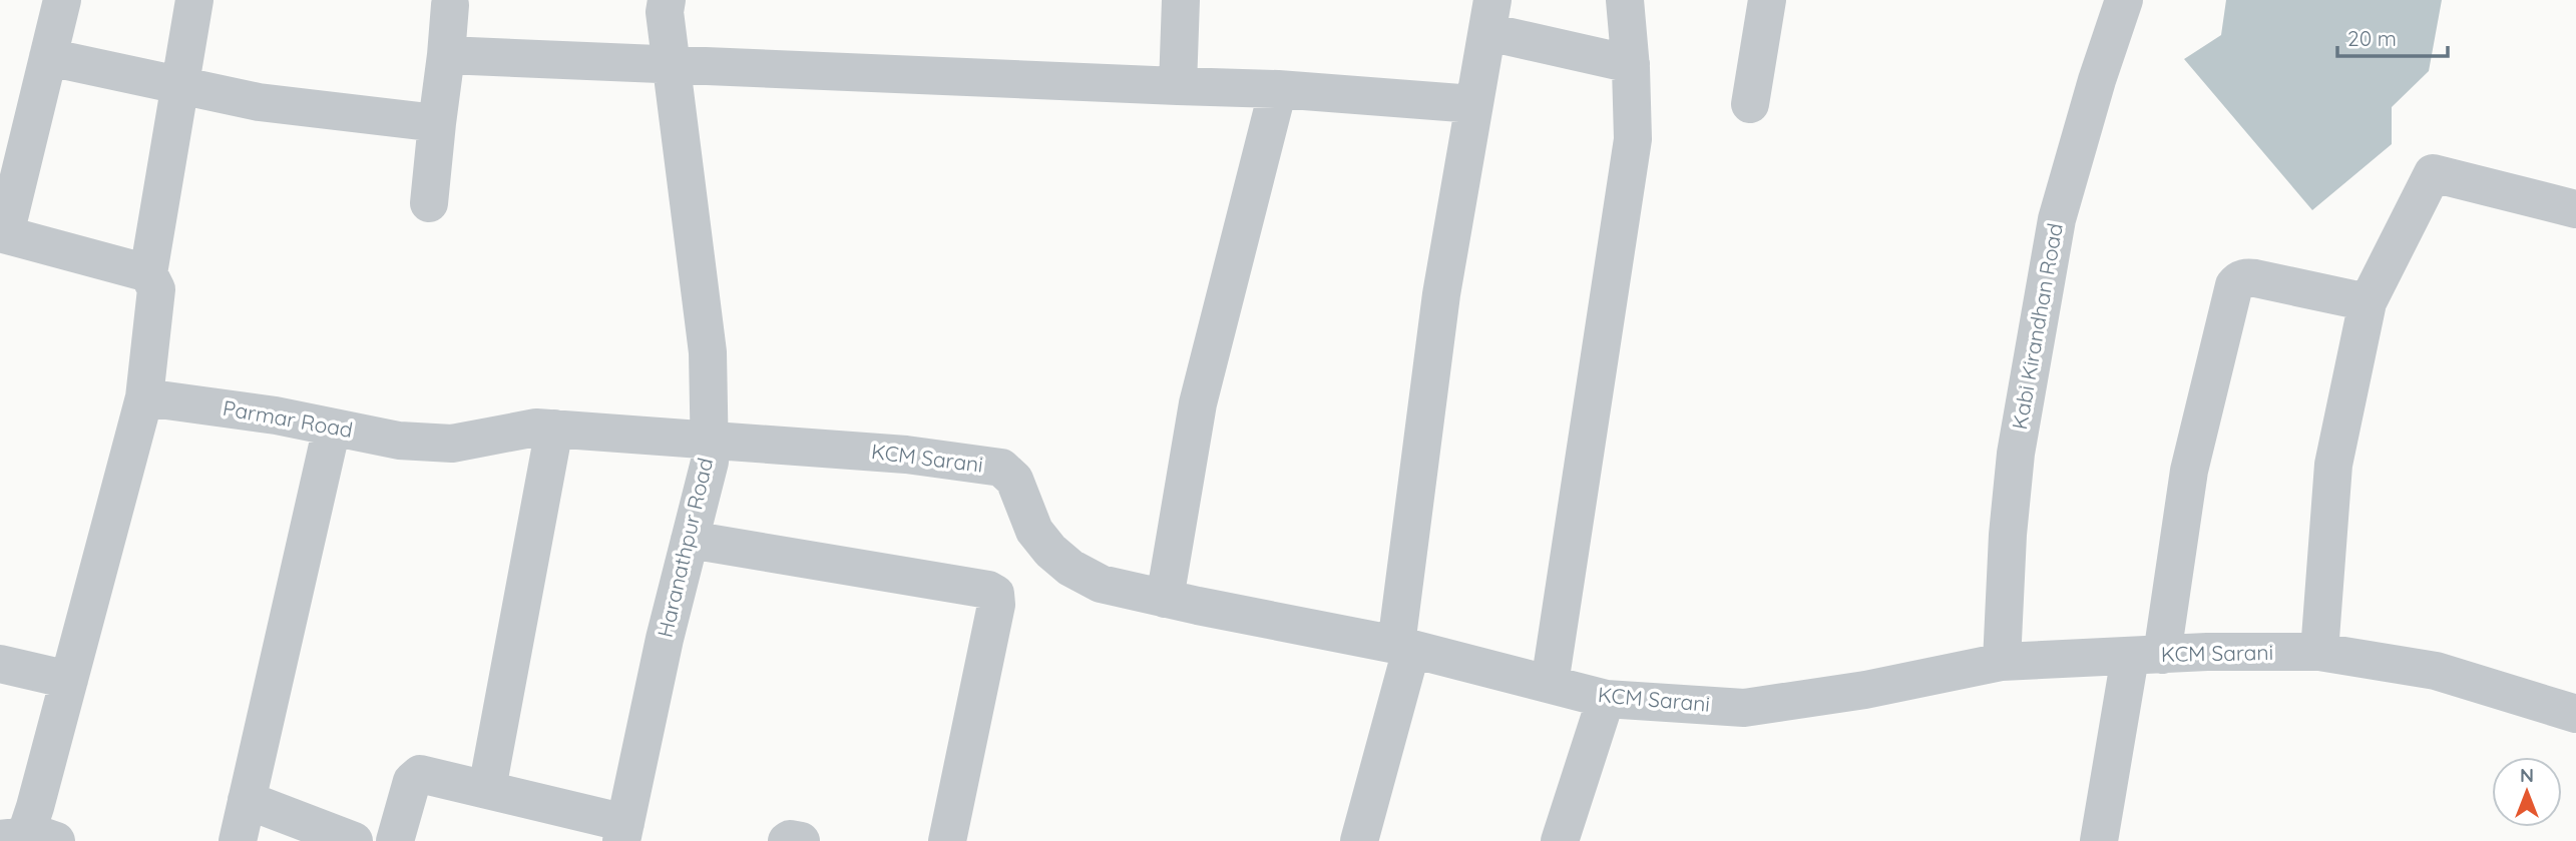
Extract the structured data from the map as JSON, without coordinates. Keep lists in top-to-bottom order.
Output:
{
  "streets": {
    "street": [
      "Kabi Kirandhan Road",
      "Parmar Road",
      "KCM Sarani",
      "Haranathpur Road"
    ]
  },
  "crossings": [
    ["Kabi Kirandhan Road", "KCM Sarani"],
    ["Parmar Road", "KCM Sarani"],
    ["Parmar Road", "Haranathpur Road"],
    ["KCM Sarani", "Haranathpur Road"]
  ],
  "scale_bar": "20 m",
  "north": "top"
}
